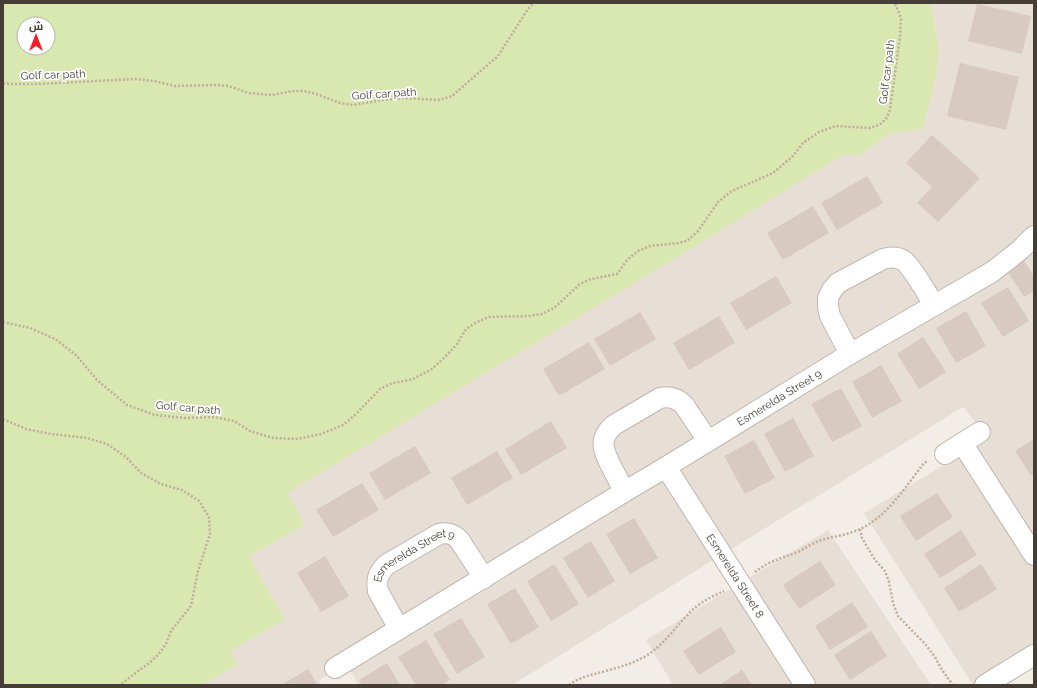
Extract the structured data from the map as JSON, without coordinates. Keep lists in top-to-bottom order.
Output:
{
  "streets": {
    "street": ["Esmerelda Street 9", "Esmerelda Street 8"],
    "path": ["Golf car path"]
  },
  "crossings": [
    ["Esmerelda Street 9", "Esmerelda Street 8"]
  ],
  "north": "top"
}
